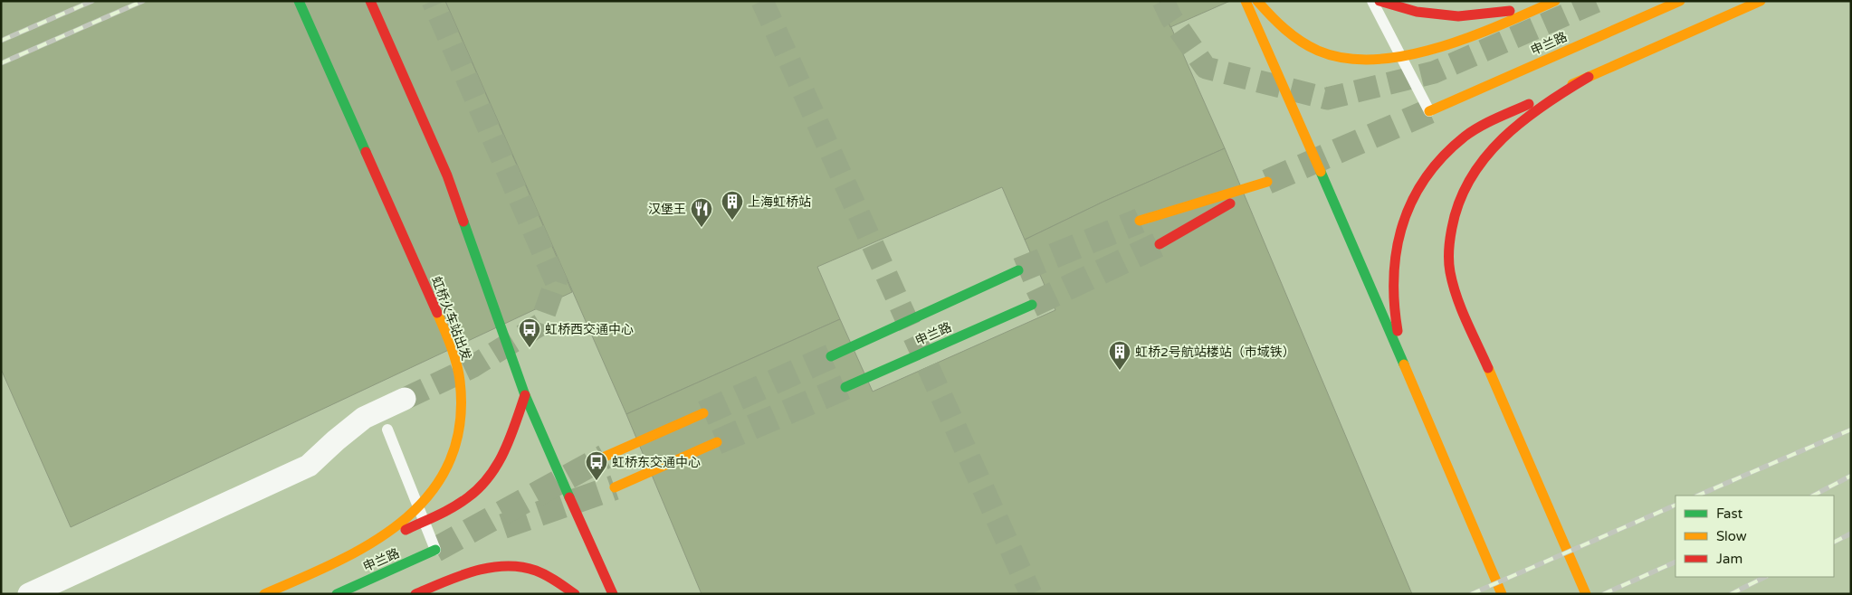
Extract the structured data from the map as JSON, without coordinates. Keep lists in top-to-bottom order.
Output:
{
  "streets": {
    "main road": ["申兰路", "虹桥火车站出发"]
  },
  "places": {
    "building": ["上海虹桥站", "虹桥2号航站楼站（市域铁）"],
    "restaurant": ["汉堡王"],
    "bus stop": ["虹桥西交通中心", "虹桥东交通中心"]
  },
  "legend": ["Fast", "Slow", "Jam"]
}
